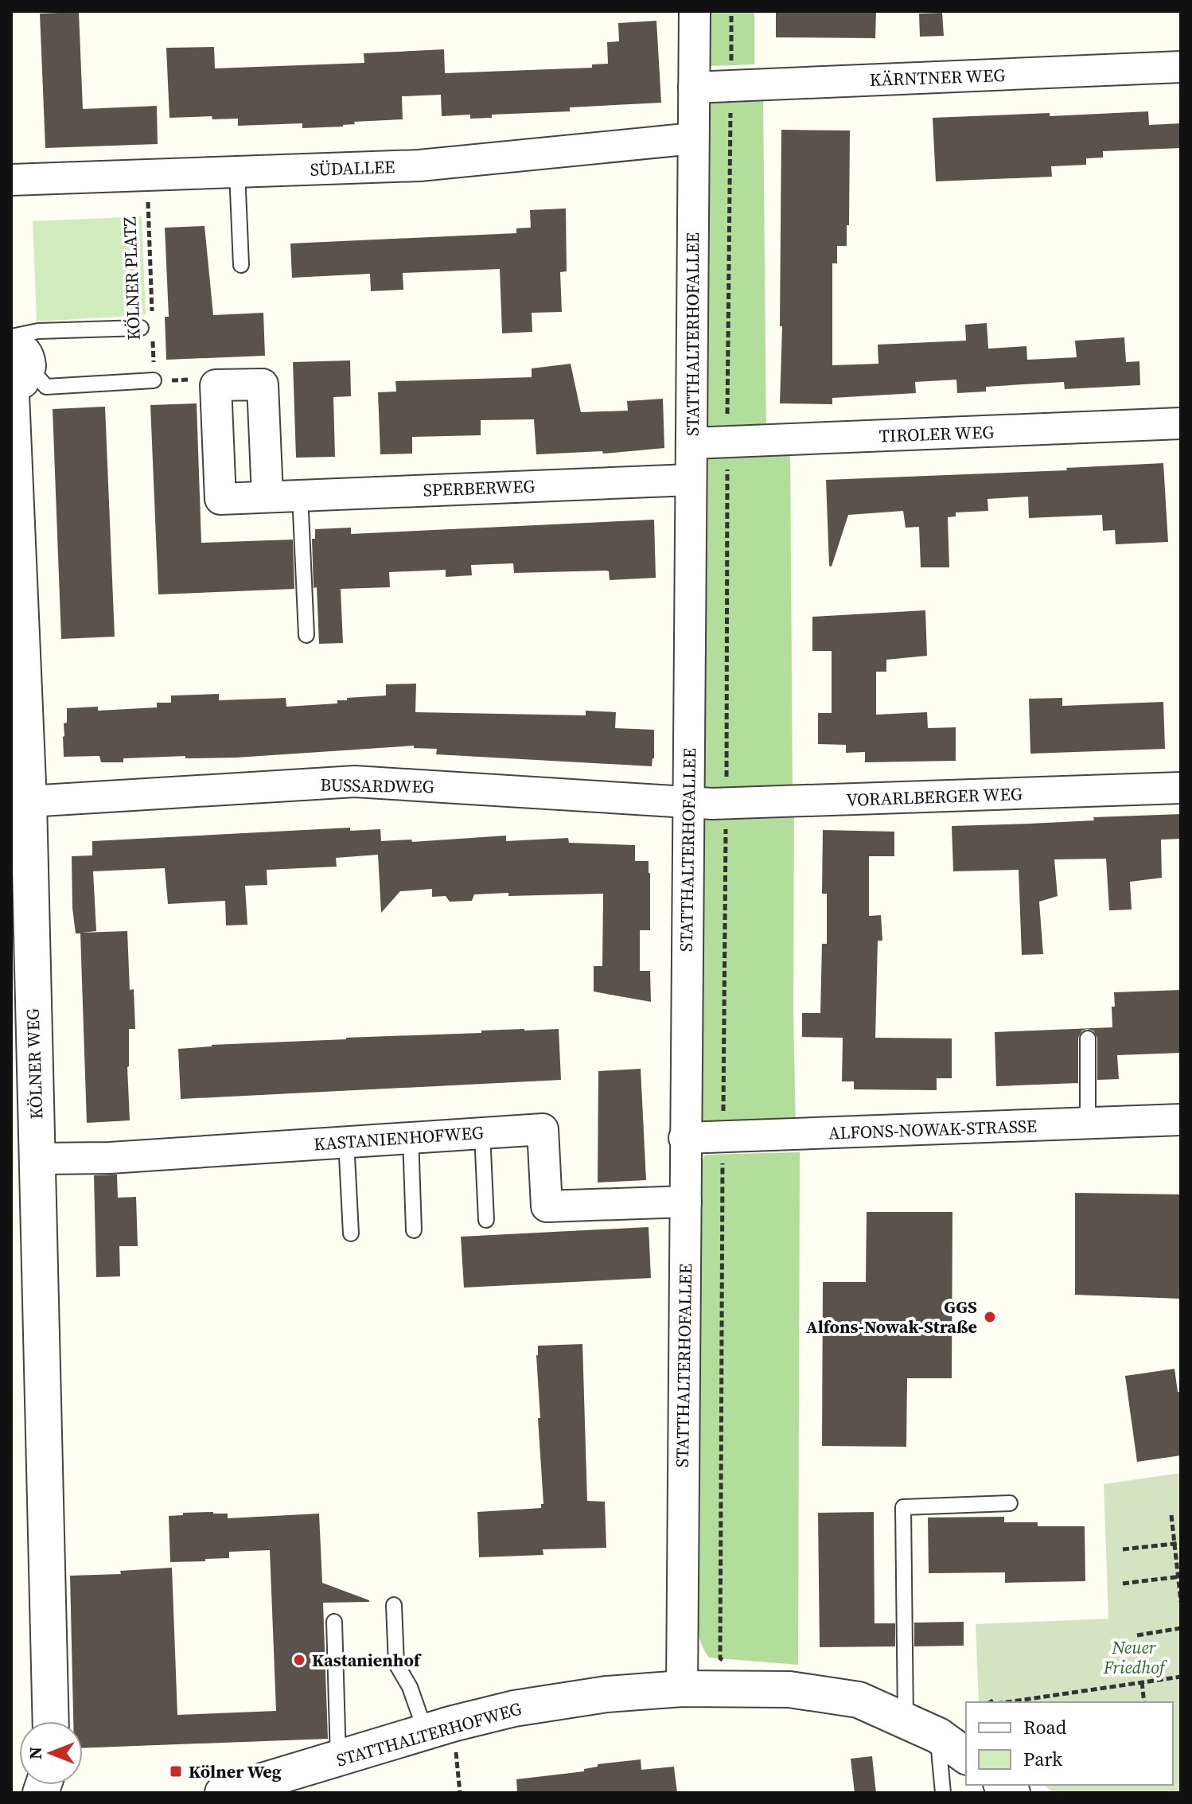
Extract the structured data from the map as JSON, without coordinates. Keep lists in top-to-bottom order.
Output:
{
  "streets": {
    "street": [
      "KÄRNTNER WEG",
      "SÜDALLEE",
      "STATTHALTERHOFALLEE",
      "TIROLER WEG",
      "SPERBERWEG",
      "BUSSARDWEG",
      "VORARLBERGER WEG",
      "KÖLNER WEG",
      "ALFONS-NOWAK-STRASSE",
      "KASTANIENHOFWEG",
      "STATTHALTERHOFWEG"
    ],
    "path": ["KÖLNER PLATZ"]
  },
  "crossings": [
    ["KÄRNTNER WEG", "STATTHALTERHOFALLEE"],
    ["SÜDALLEE", "KÖLNER PLATZ"],
    ["SÜDALLEE", "STATTHALTERHOFALLEE"],
    ["STATTHALTERHOFALLEE", "TIROLER WEG"],
    ["STATTHALTERHOFALLEE", "SPERBERWEG"],
    ["STATTHALTERHOFALLEE", "BUSSARDWEG"],
    ["STATTHALTERHOFALLEE", "VORARLBERGER WEG"],
    ["STATTHALTERHOFALLEE", "ALFONS-NOWAK-STRASSE"],
    ["STATTHALTERHOFALLEE", "KASTANIENHOFWEG"],
    ["STATTHALTERHOFALLEE", "STATTHALTERHOFWEG"],
    ["BUSSARDWEG", "VORARLBERGER WEG"],
    ["BUSSARDWEG", "KÖLNER WEG"],
    ["KÖLNER WEG", "KASTANIENHOFWEG"]
  ],
  "parks": ["Neuer Friedhof"],
  "places": {
    "other": ["GGS Alfons-Nowak-Straße", "Kastanienhof"],
    "transit": ["Kölner Weg"]
  },
  "legend": ["Road", "Park"],
  "north": "left"
}
